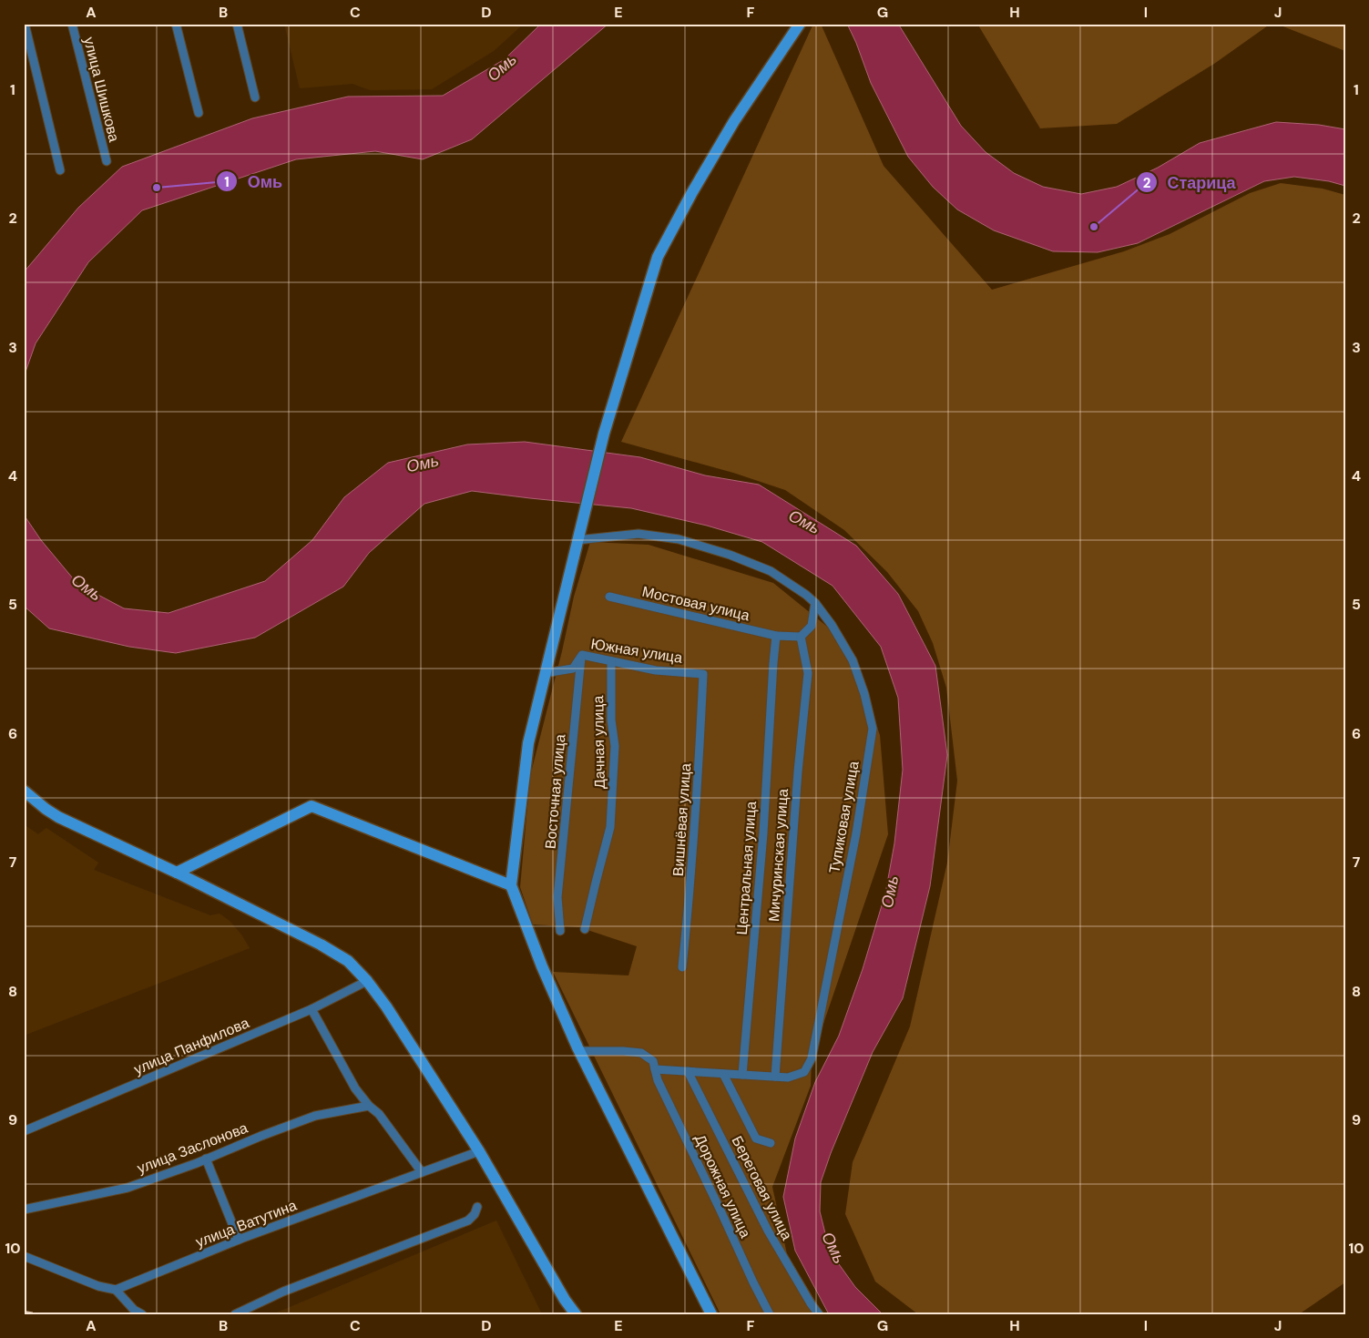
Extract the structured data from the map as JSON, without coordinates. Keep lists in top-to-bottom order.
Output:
{
  "streets": {
    "street": [
      "улица Шишкова",
      "Мостовая улица",
      "Южная улица",
      "Дачная улица",
      "Восточная улица",
      "Тупиковая улица",
      "Вишнёвая улица",
      "Мичуринская улица",
      "Центральная улица",
      "улица Панфилова",
      "улица Заслонова",
      "Дорожная улица",
      "Береговая улица",
      "улица Ватутина"
    ]
  },
  "crossings": [
    ["Мостовая улица", "Мичуринская улица"],
    ["Мостовая улица", "Центральная улица"],
    ["Южная улица", "Дачная улица"],
    ["Южная улица", "Восточная улица"],
    ["Южная улица", "Вишнёвая улица"],
    ["Тупиковая улица", "Мичуринская улица"]
  ],
  "water": ["Омь"],
  "places": ["Омь", "Старица"],
  "grid": {
    "columns": [
      "A",
      "B",
      "C",
      "D",
      "E",
      "F",
      "G",
      "H",
      "I",
      "J"
    ],
    "rows": [
      "1",
      "2",
      "3",
      "4",
      "5",
      "6",
      "7",
      "8",
      "9",
      "10"
    ]
  }
}
